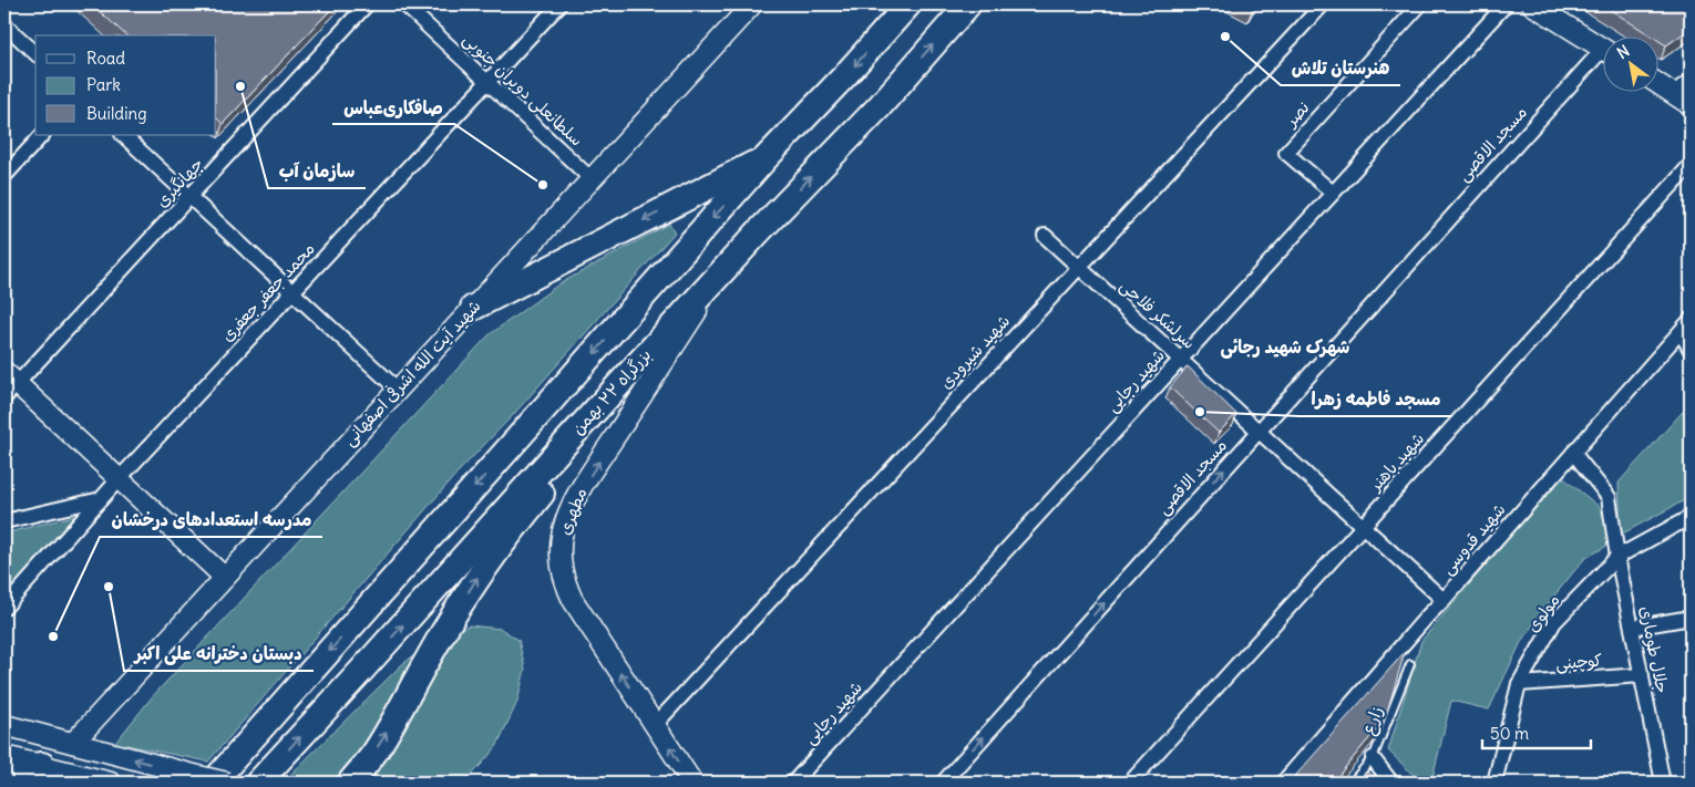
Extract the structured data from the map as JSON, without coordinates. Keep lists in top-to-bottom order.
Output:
{
  "streets": {
    "highway": ["بزرگراه ۲۲ بهمن"],
    "main road": ["شهید آیت الله اشرفی اصفهانی", "مطهری"],
    "street": [
      "سلطانعلی دویران جنوبی",
      "نصر",
      "مسجد الاقصی",
      "جهانگیری",
      "محمد جعفر جعفری",
      "سرلشکر فلاحی",
      "شهید شیرودی",
      "شهید رجایی",
      "شهید باهنر",
      "شهید قدوسی",
      "مولوی",
      "جلال طوماری",
      "کوچینی"
    ],
    "lane": ["زارع"]
  },
  "crossings": [
    ["سلطانعلی دویران جنوبی", "محمد جعفر جعفری"],
    ["سلطانعلی دویران جنوبی", "شهید آیت الله اشرفی اصفهانی"],
    ["نصر", "شهید رجایی"],
    ["مسجد الاقصی", "سرلشکر فلاحی"],
    ["سرلشکر فلاحی", "شهید شیرودی"],
    ["سرلشکر فلاحی", "شهید رجایی"],
    ["سرلشکر فلاحی", "شهید باهنر"],
    ["سرلشکر فلاحی", "شهید قدوسی"],
    ["شهید شیرودی", "مطهری"],
    ["شهید قدوسی", "جلال طوماری"],
    ["مولوی", "جلال طوماری"],
    ["مولوی", "کوچینی"],
    ["جلال طوماری", "کوچینی"]
  ],
  "one_way": ["مسجد الاقصی", "مطهری"],
  "districts": ["شهرک شهید رجائی"],
  "places": [
    "هنرستان تلاش",
    "سازمان آب",
    "صافکاری‌عباس",
    "مسجد فاطمه زهرا",
    "دبستان دخترانه علی اکبر",
    "مدرسه استعدادهای درخشان"
  ],
  "legend": ["Road", "Park", "Building"],
  "scale_bar": "50 m",
  "north": "top left"
}
